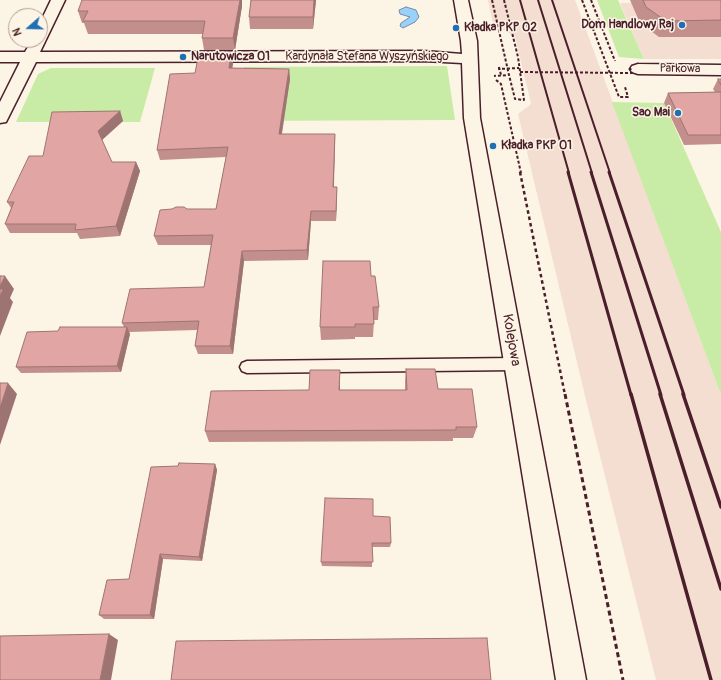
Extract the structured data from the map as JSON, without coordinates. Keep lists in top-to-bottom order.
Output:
{
  "streets": {
    "street": ["Kardynała Stefana Wyszyńskiego", "Parkowa", "Kolejowa"]
  },
  "crossings": [
    ["Kardynała Stefana Wyszyńskiego", "Kolejowa"]
  ],
  "places": [
    "Dom Handlowy Raj",
    "Kładka PKP 02",
    "Narutowicza 01",
    "Sao Mai",
    "Kładka PKP 01"
  ],
  "north": "left"
}
